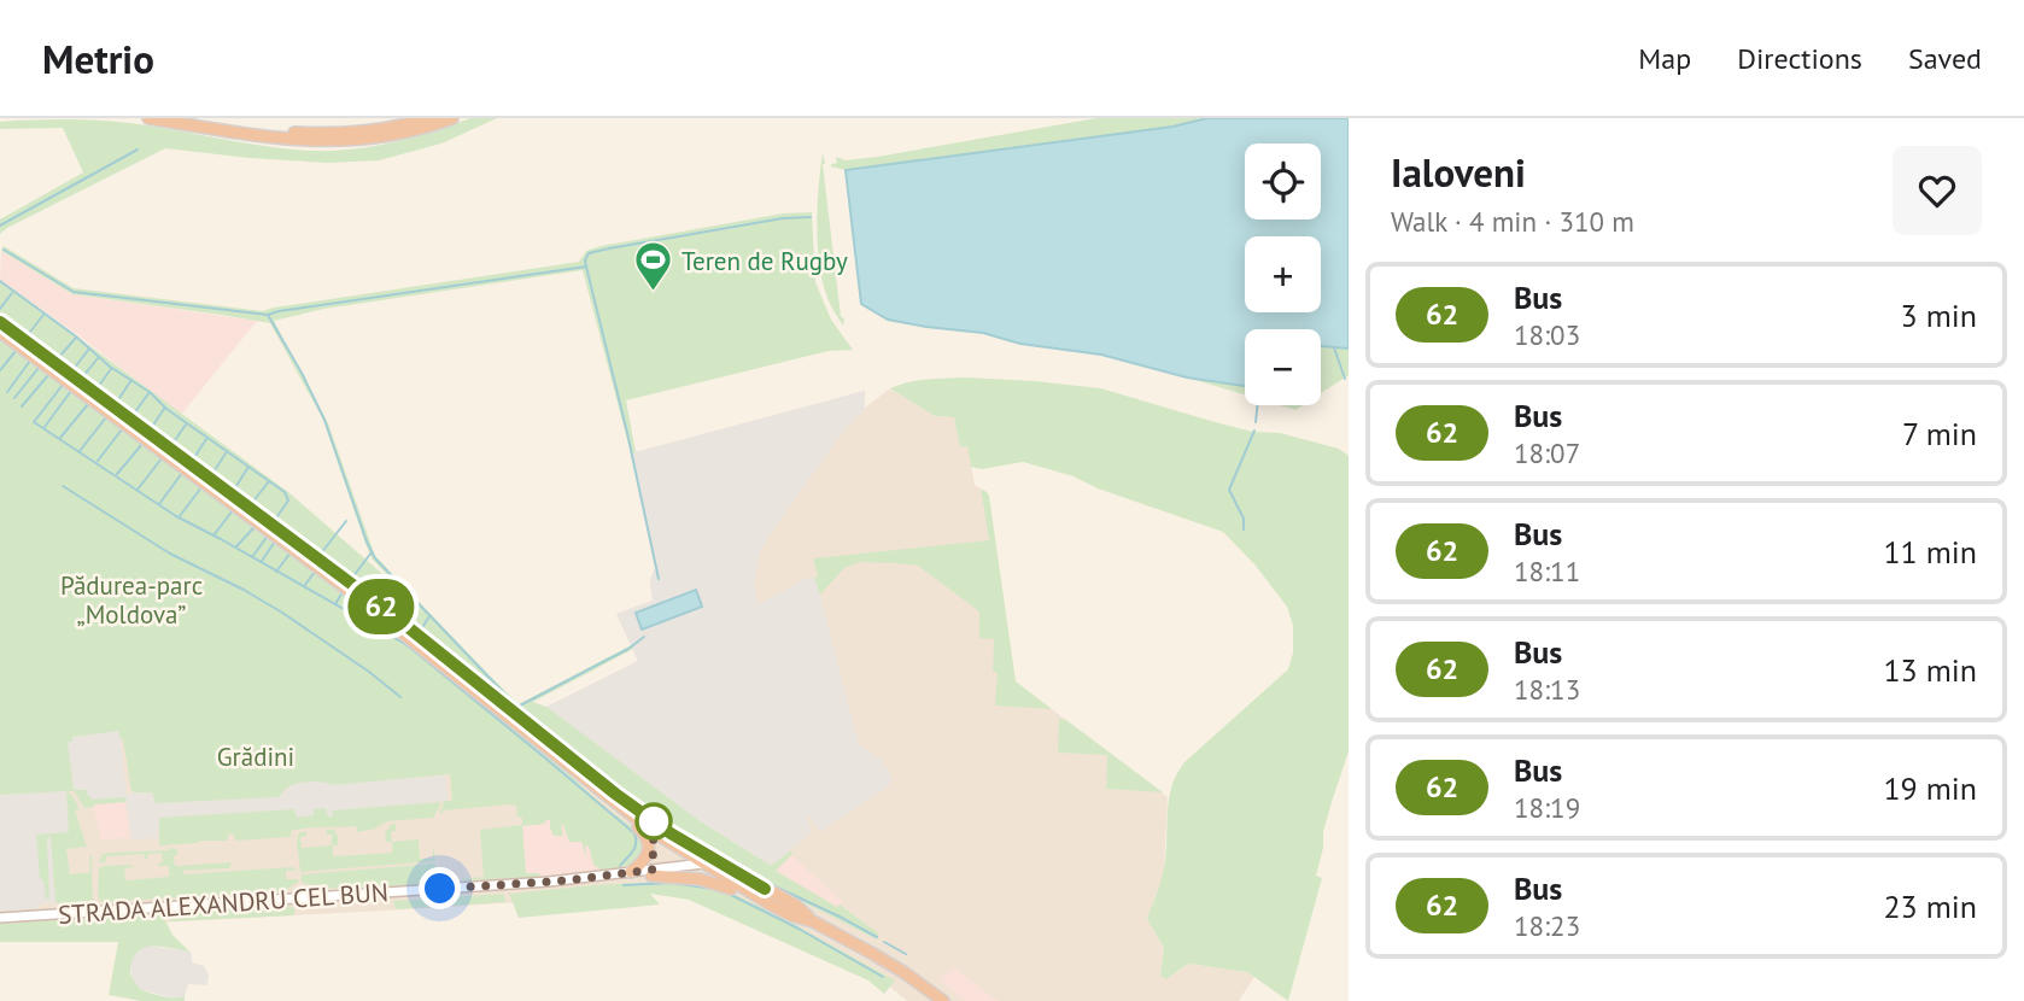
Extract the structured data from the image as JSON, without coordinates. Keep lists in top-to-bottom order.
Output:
{
  "streets": {
    "main road": ["STRADA ALEXANDRU CEL BUN"]
  },
  "parks": ["Pădurea-parc „Moldova”", "Grădini"],
  "places": {
    "sports": ["Teren de Rugby"]
  },
  "lines": ["bus line 62"],
  "page": {
    "header": "Metrio",
    "nav": ["Map", "Directions", "Saved"],
    "on_map": "62",
    "heading": ["Ialoveni", "Walk · 4 min · 310 m"],
    "map_buttons": ["+", "−"],
    "list": [
      {
        "mark": "62",
        "name": "Bus",
        "note": "18:03",
        "value": "3 min"
      },
      {
        "mark": "62",
        "name": "Bus",
        "note": "18:07",
        "value": "7 min"
      },
      {
        "mark": "62",
        "name": "Bus",
        "note": "18:11",
        "value": "11 min"
      },
      {
        "mark": "62",
        "name": "Bus",
        "note": "18:13",
        "value": "13 min"
      },
      {
        "mark": "62",
        "name": "Bus",
        "note": "18:19",
        "value": "19 min"
      },
      {
        "mark": "62",
        "name": "Bus",
        "note": "18:23",
        "value": "23 min"
      }
    ]
  }
}
